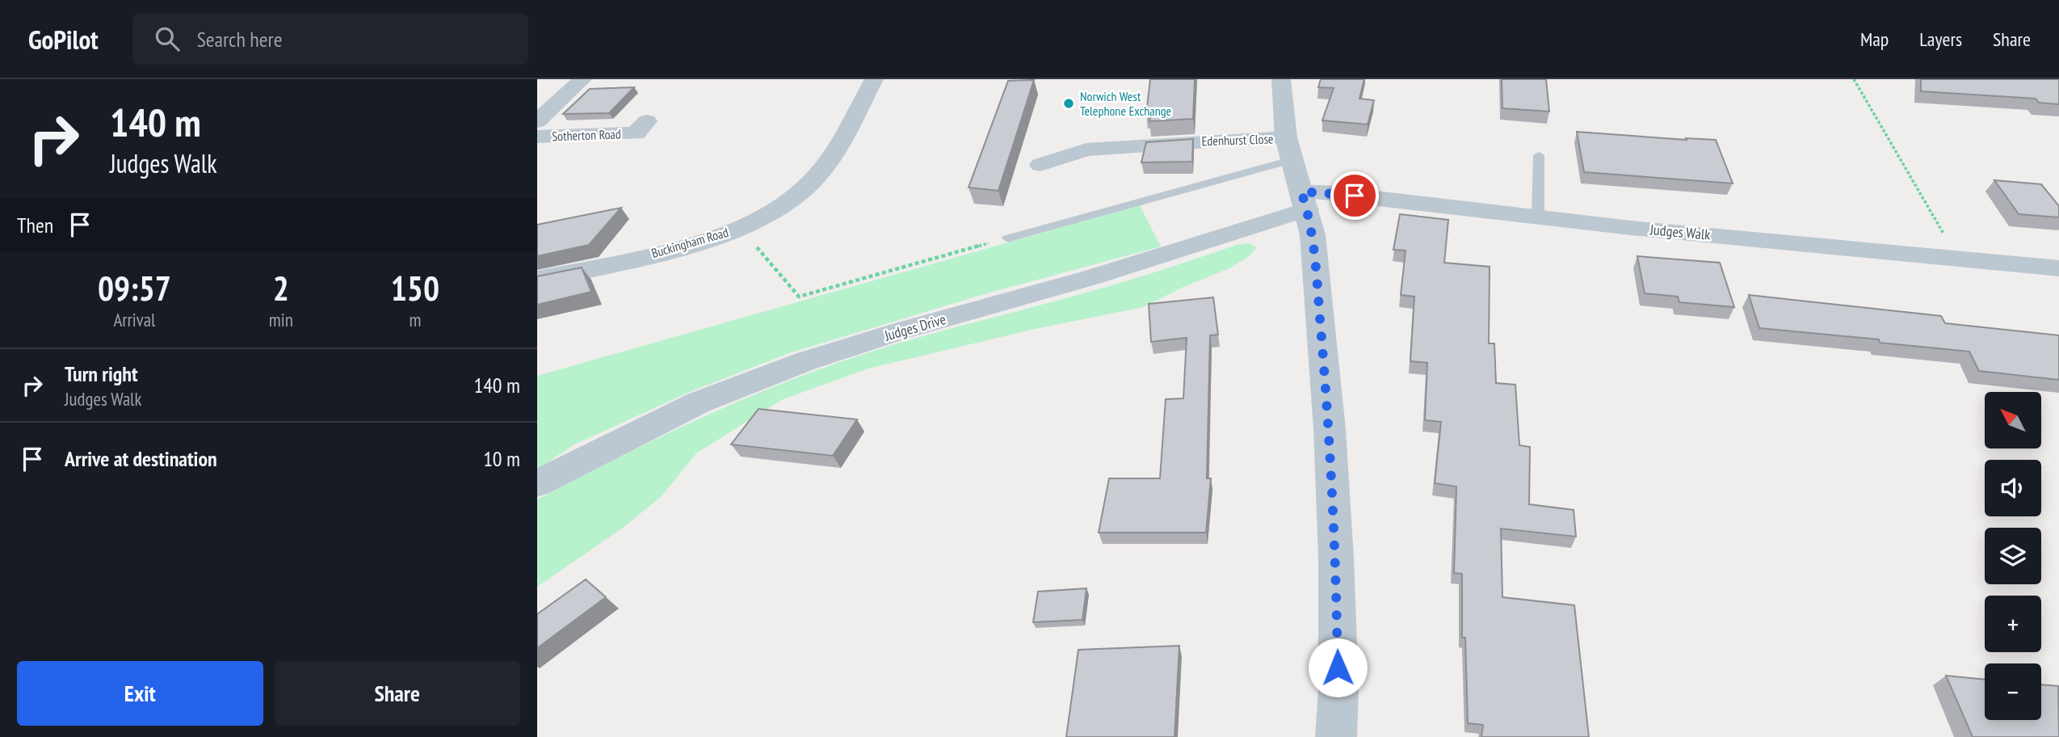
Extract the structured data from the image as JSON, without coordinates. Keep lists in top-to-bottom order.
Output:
{
  "streets": {
    "street": [
      "Sotherton Road",
      "Edenhurst Close",
      "Judges Walk",
      "Buckingham Road",
      "Judges Drive"
    ]
  },
  "crossings": [
    ["Judges Walk", "Judges Drive"]
  ],
  "places": ["Norwich West Telephone Exchange"],
  "north": "top left",
  "page": {
    "header": "GoPilot",
    "search": "Search here",
    "nav": ["Map", "Layers", "Share"],
    "turn": ["140 m", "Judges Walk"],
    "then": "Then",
    "eta": [
      "09:57",
      "Arrival",
      "2",
      "min",
      "150",
      "m"
    ],
    "list": [
      {
        "name": "Turn right",
        "note": "Judges Walk",
        "value": "140 m"
      },
      {
        "name": "Arrive at destination",
        "value": "10 m"
      }
    ],
    "map_buttons": ["+", "−"],
    "buttons": ["Exit", "Share"]
  }
}
